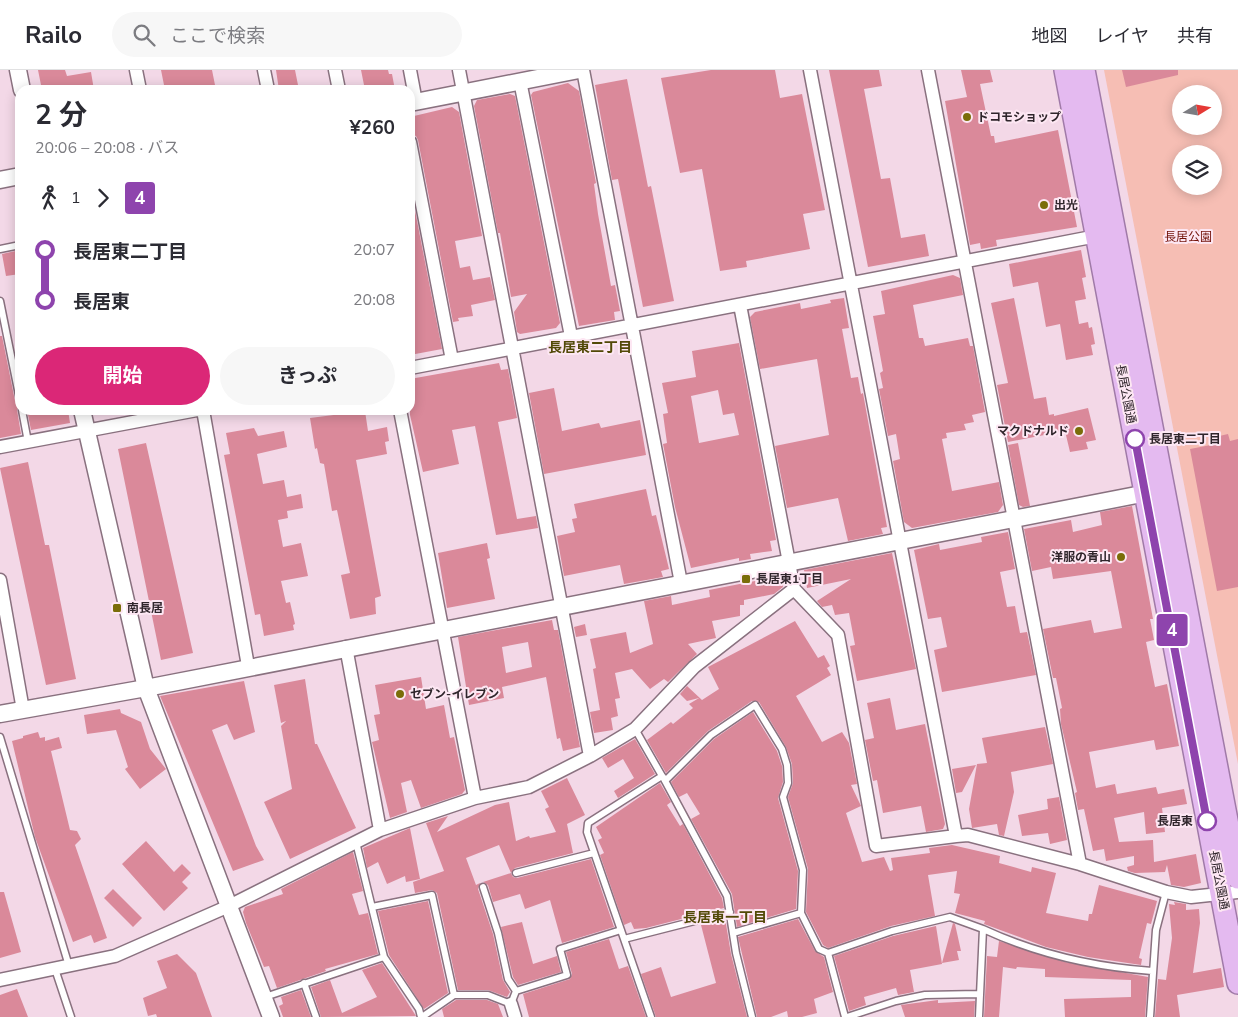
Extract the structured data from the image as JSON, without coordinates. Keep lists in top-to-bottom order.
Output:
{
  "streets": {
    "highway": ["長居公園通"]
  },
  "districts": ["長居東二丁目", "長居東一丁目"],
  "parks": ["長居公園"],
  "places": {
    "other": [
      "ドコモショップ",
      "出光",
      "マクドナルド",
      "長居東二丁目",
      "洋服の青山",
      "セブン-イレブン",
      "長居東"
    ],
    "transit": ["長居東1丁目", "南長居"]
  },
  "lines": ["bus line 4"],
  "north": "right",
  "page": {
    "header": "Railo",
    "search": "ここで検索",
    "nav": ["地図", "レイヤ", "共有"],
    "on_map": "4",
    "heading": ["2 分", "20:06 – 20:08 · バス", "¥260"],
    "legs": ["1", "4"],
    "list": [
      {
        "name": "長居東二丁目",
        "value": "20:07"
      },
      {
        "name": "長居東",
        "value": "20:08"
      }
    ],
    "buttons": ["開始", "きっぷ"]
  }
}
